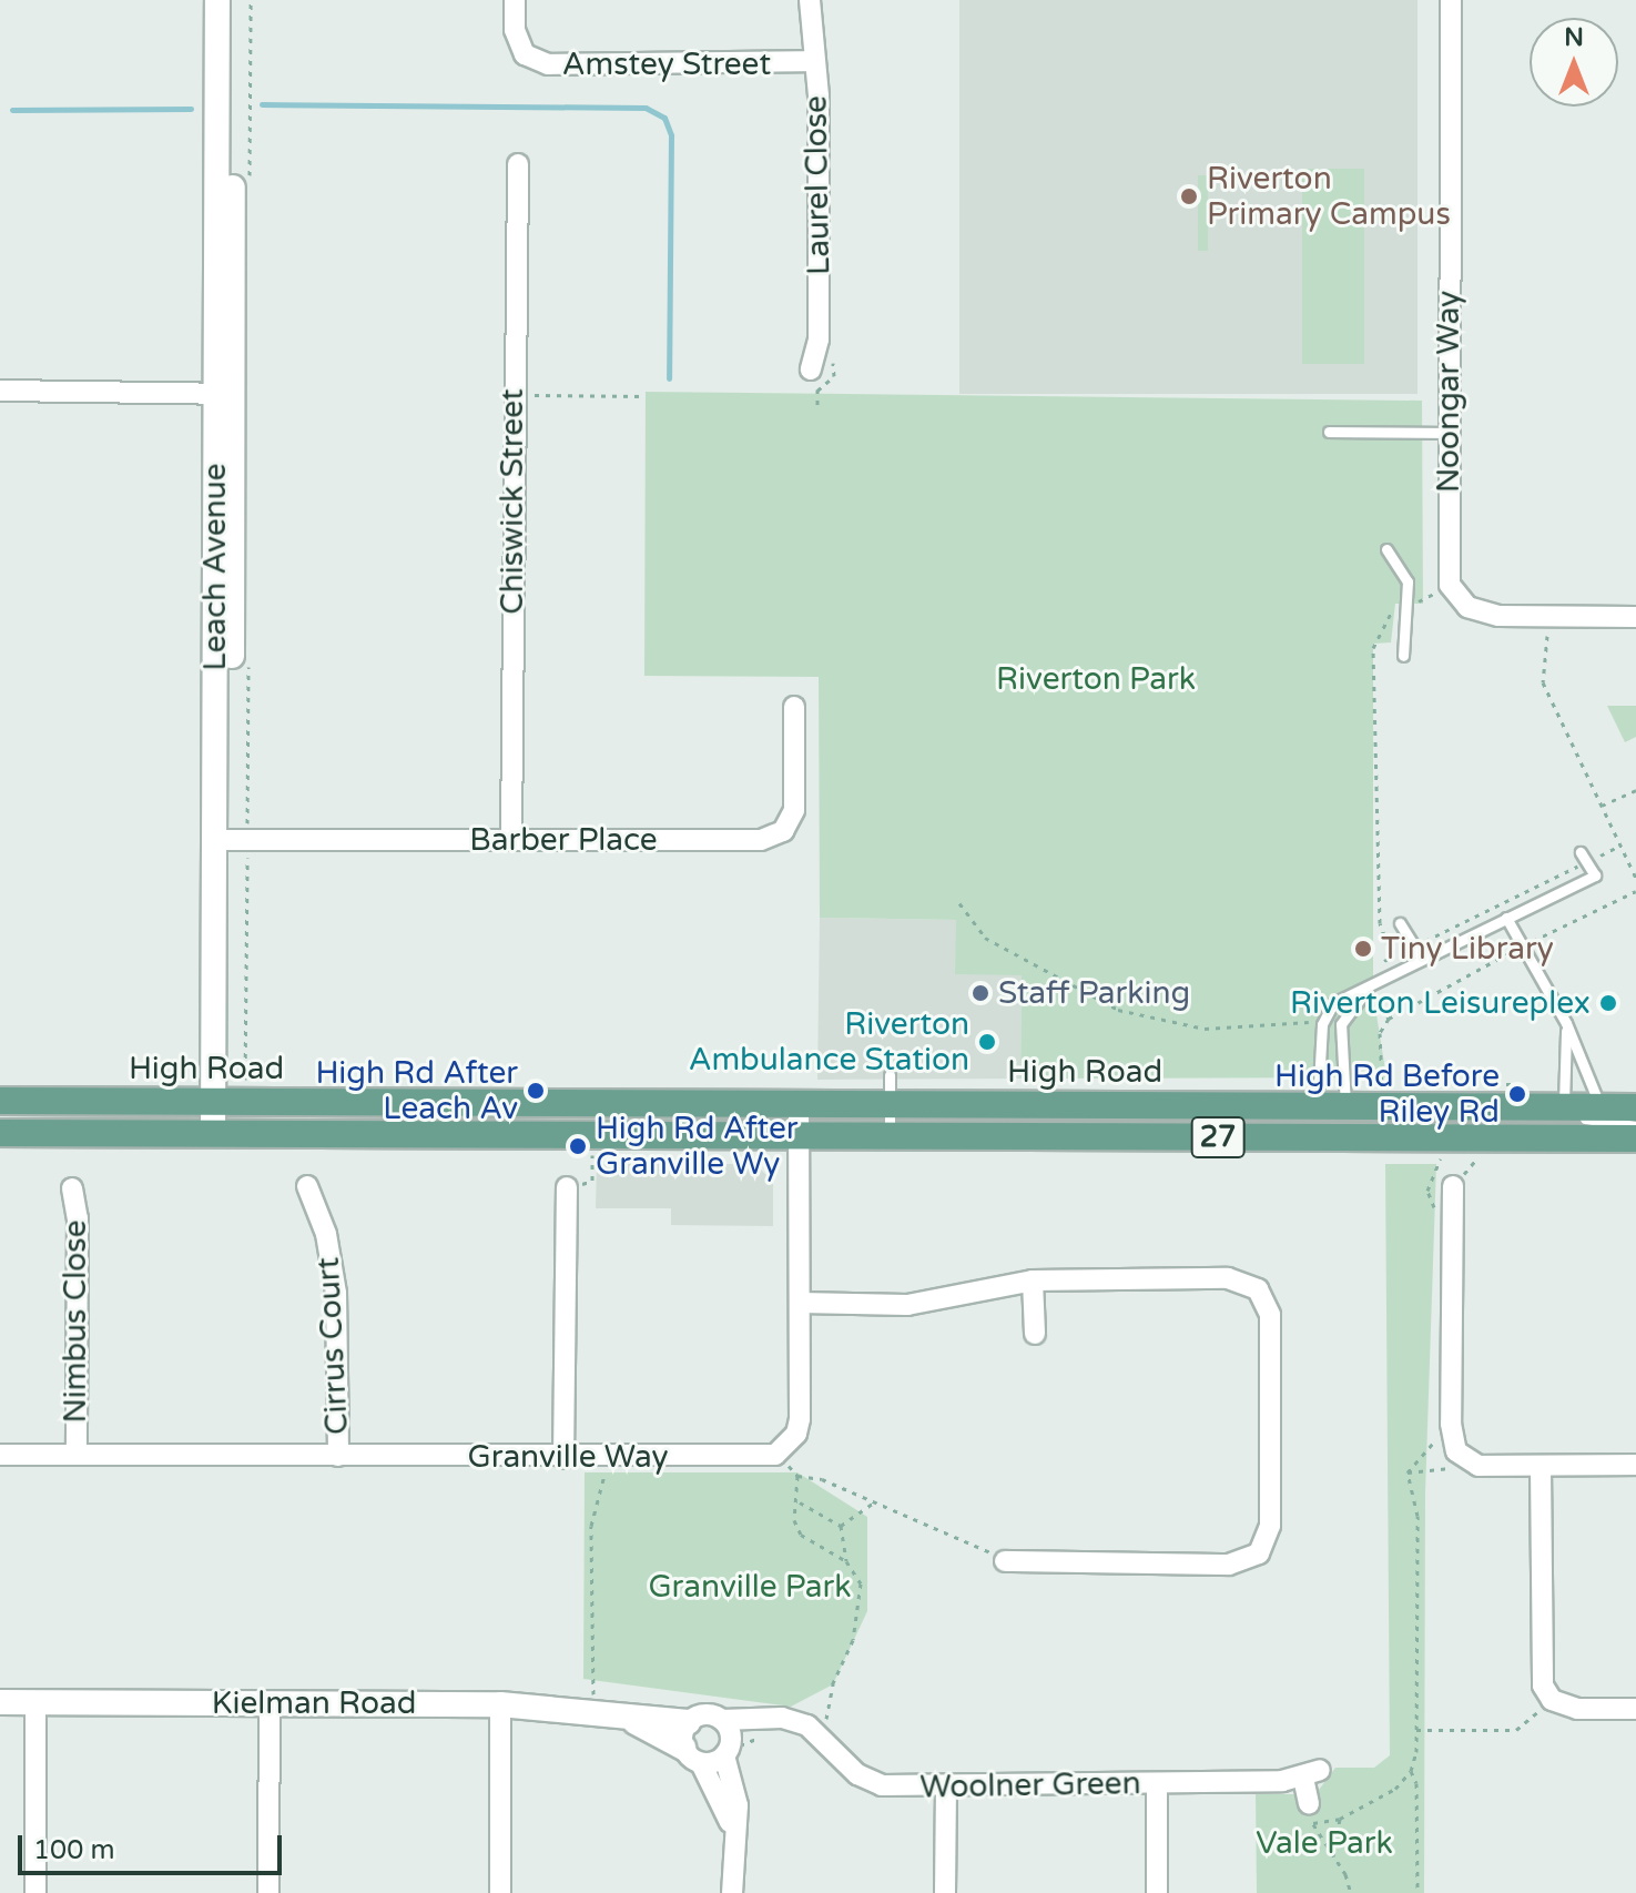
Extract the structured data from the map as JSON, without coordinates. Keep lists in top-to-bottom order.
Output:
{
  "streets": {
    "main road": ["High Road", "27"],
    "street": [
      "Amstey Street",
      "Laurel Close",
      "Noongar Way",
      "Chiswick Street",
      "Leach Avenue",
      "Barber Place",
      "Nimbus Close",
      "Cirrus Court",
      "Granville Way",
      "Kielman Road",
      "Woolner Green"
    ]
  },
  "crossings": [
    ["Amstey Street", "Laurel Close"],
    ["Chiswick Street", "Barber Place"],
    ["Leach Avenue", "Barber Place"],
    ["Leach Avenue", "High Road"],
    ["Nimbus Close", "Granville Way"],
    ["Cirrus Court", "Granville Way"],
    ["Kielman Road", "Woolner Green"]
  ],
  "parks": ["Riverton Park", "Granville Park", "Vale Park"],
  "places": [
    "Riverton Primary Campus",
    "Tiny Library",
    "Staff Parking",
    "Riverton Leisureplex",
    "Riverton Ambulance Station",
    "High Rd After Leach Av",
    "High Rd Before Riley Rd",
    "High Rd After Granville Wy"
  ],
  "scale_bar": "100 m",
  "north": "top"
}
